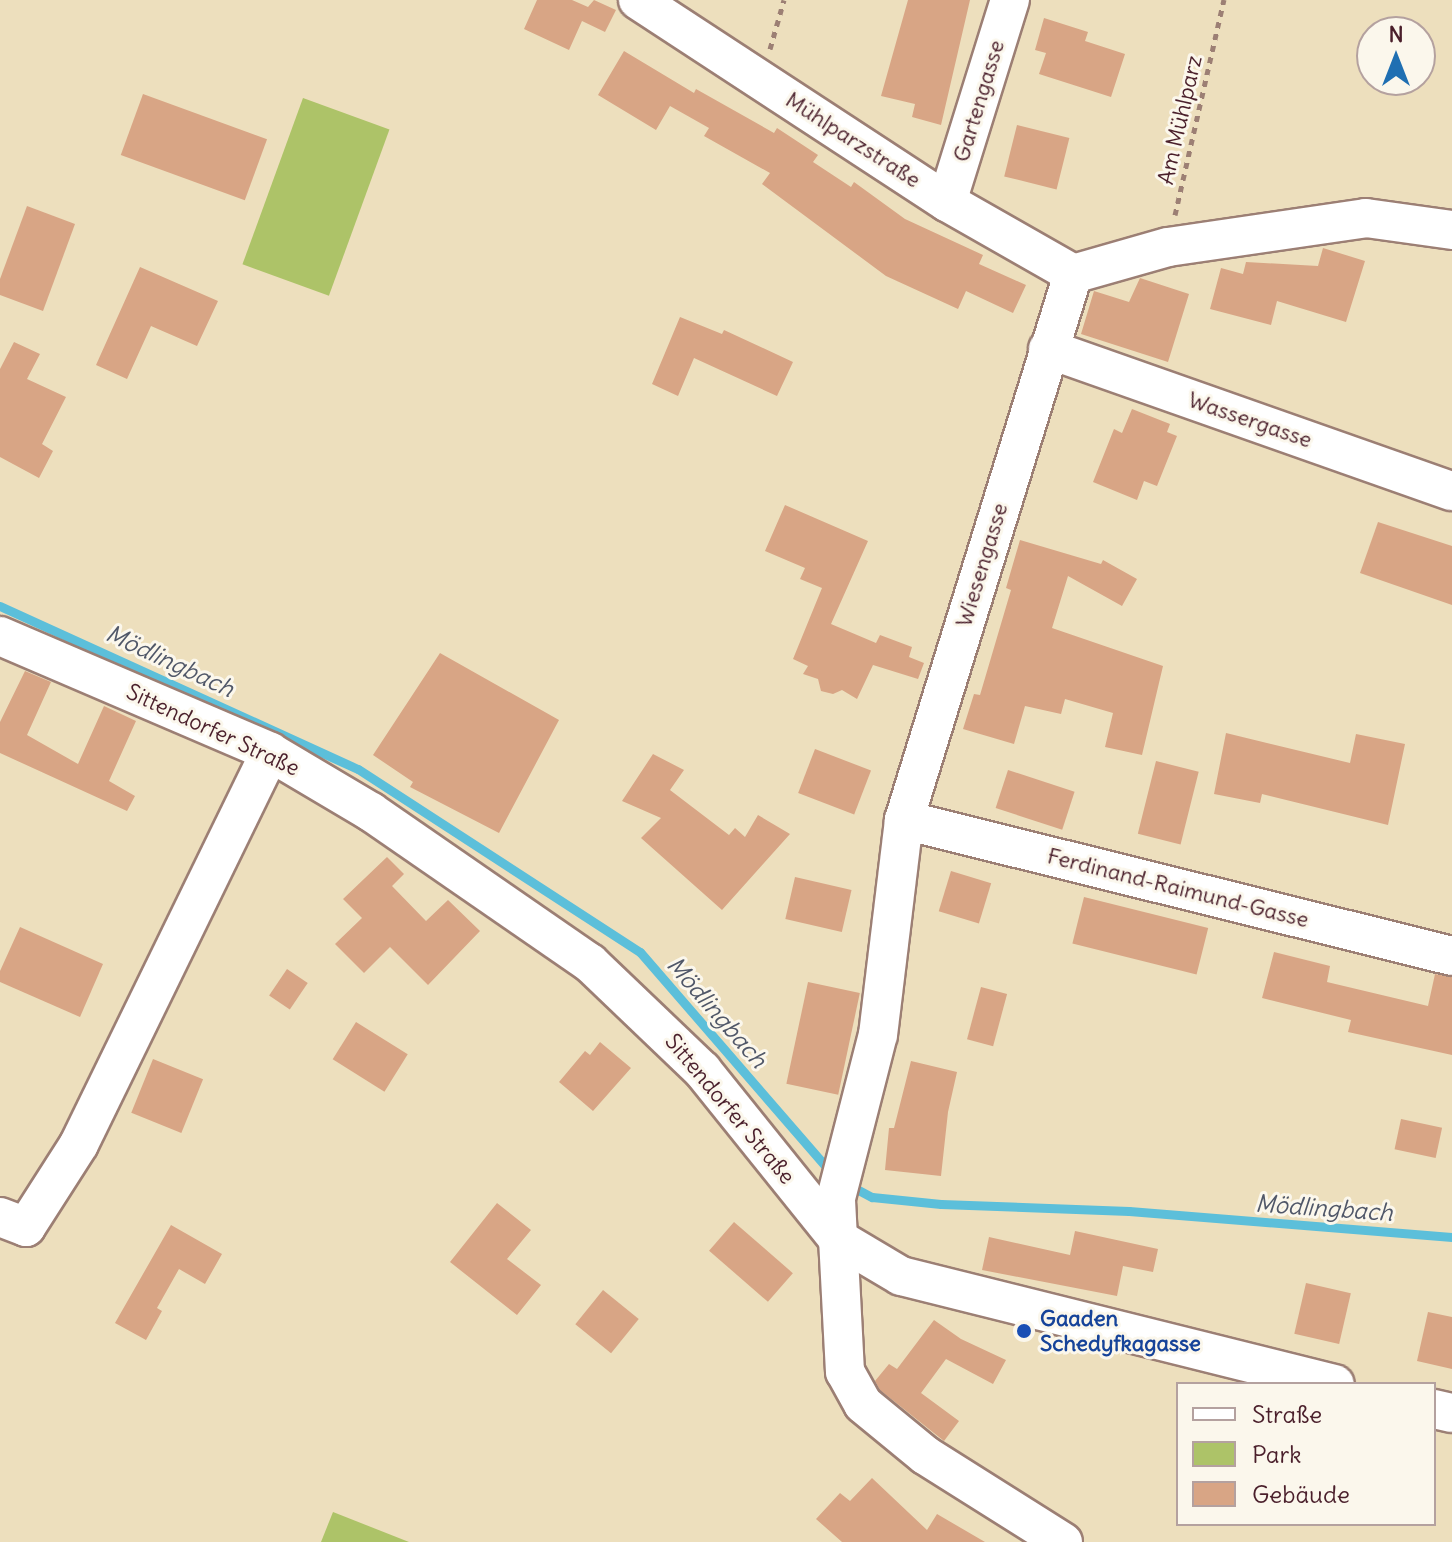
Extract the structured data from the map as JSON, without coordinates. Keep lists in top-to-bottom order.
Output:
{
  "streets": {
    "street": [
      "Gartengasse",
      "Mühlparzstraße",
      "Wassergasse",
      "Wiesengasse",
      "Sittendorfer Straße",
      "Ferdinand-Raimund-Gasse"
    ],
    "path": ["Am Mühlparz"]
  },
  "crossings": [
    ["Gartengasse", "Mühlparzstraße"],
    ["Mühlparzstraße", "Wiesengasse"],
    ["Wassergasse", "Wiesengasse"],
    ["Wiesengasse", "Sittendorfer Straße"],
    ["Wiesengasse", "Ferdinand-Raimund-Gasse"]
  ],
  "water": ["Mödlingbach"],
  "places": ["Gaaden Schedyfkagasse"],
  "legend": ["Straße", "Park", "Gebäude"],
  "north": "top"
}
